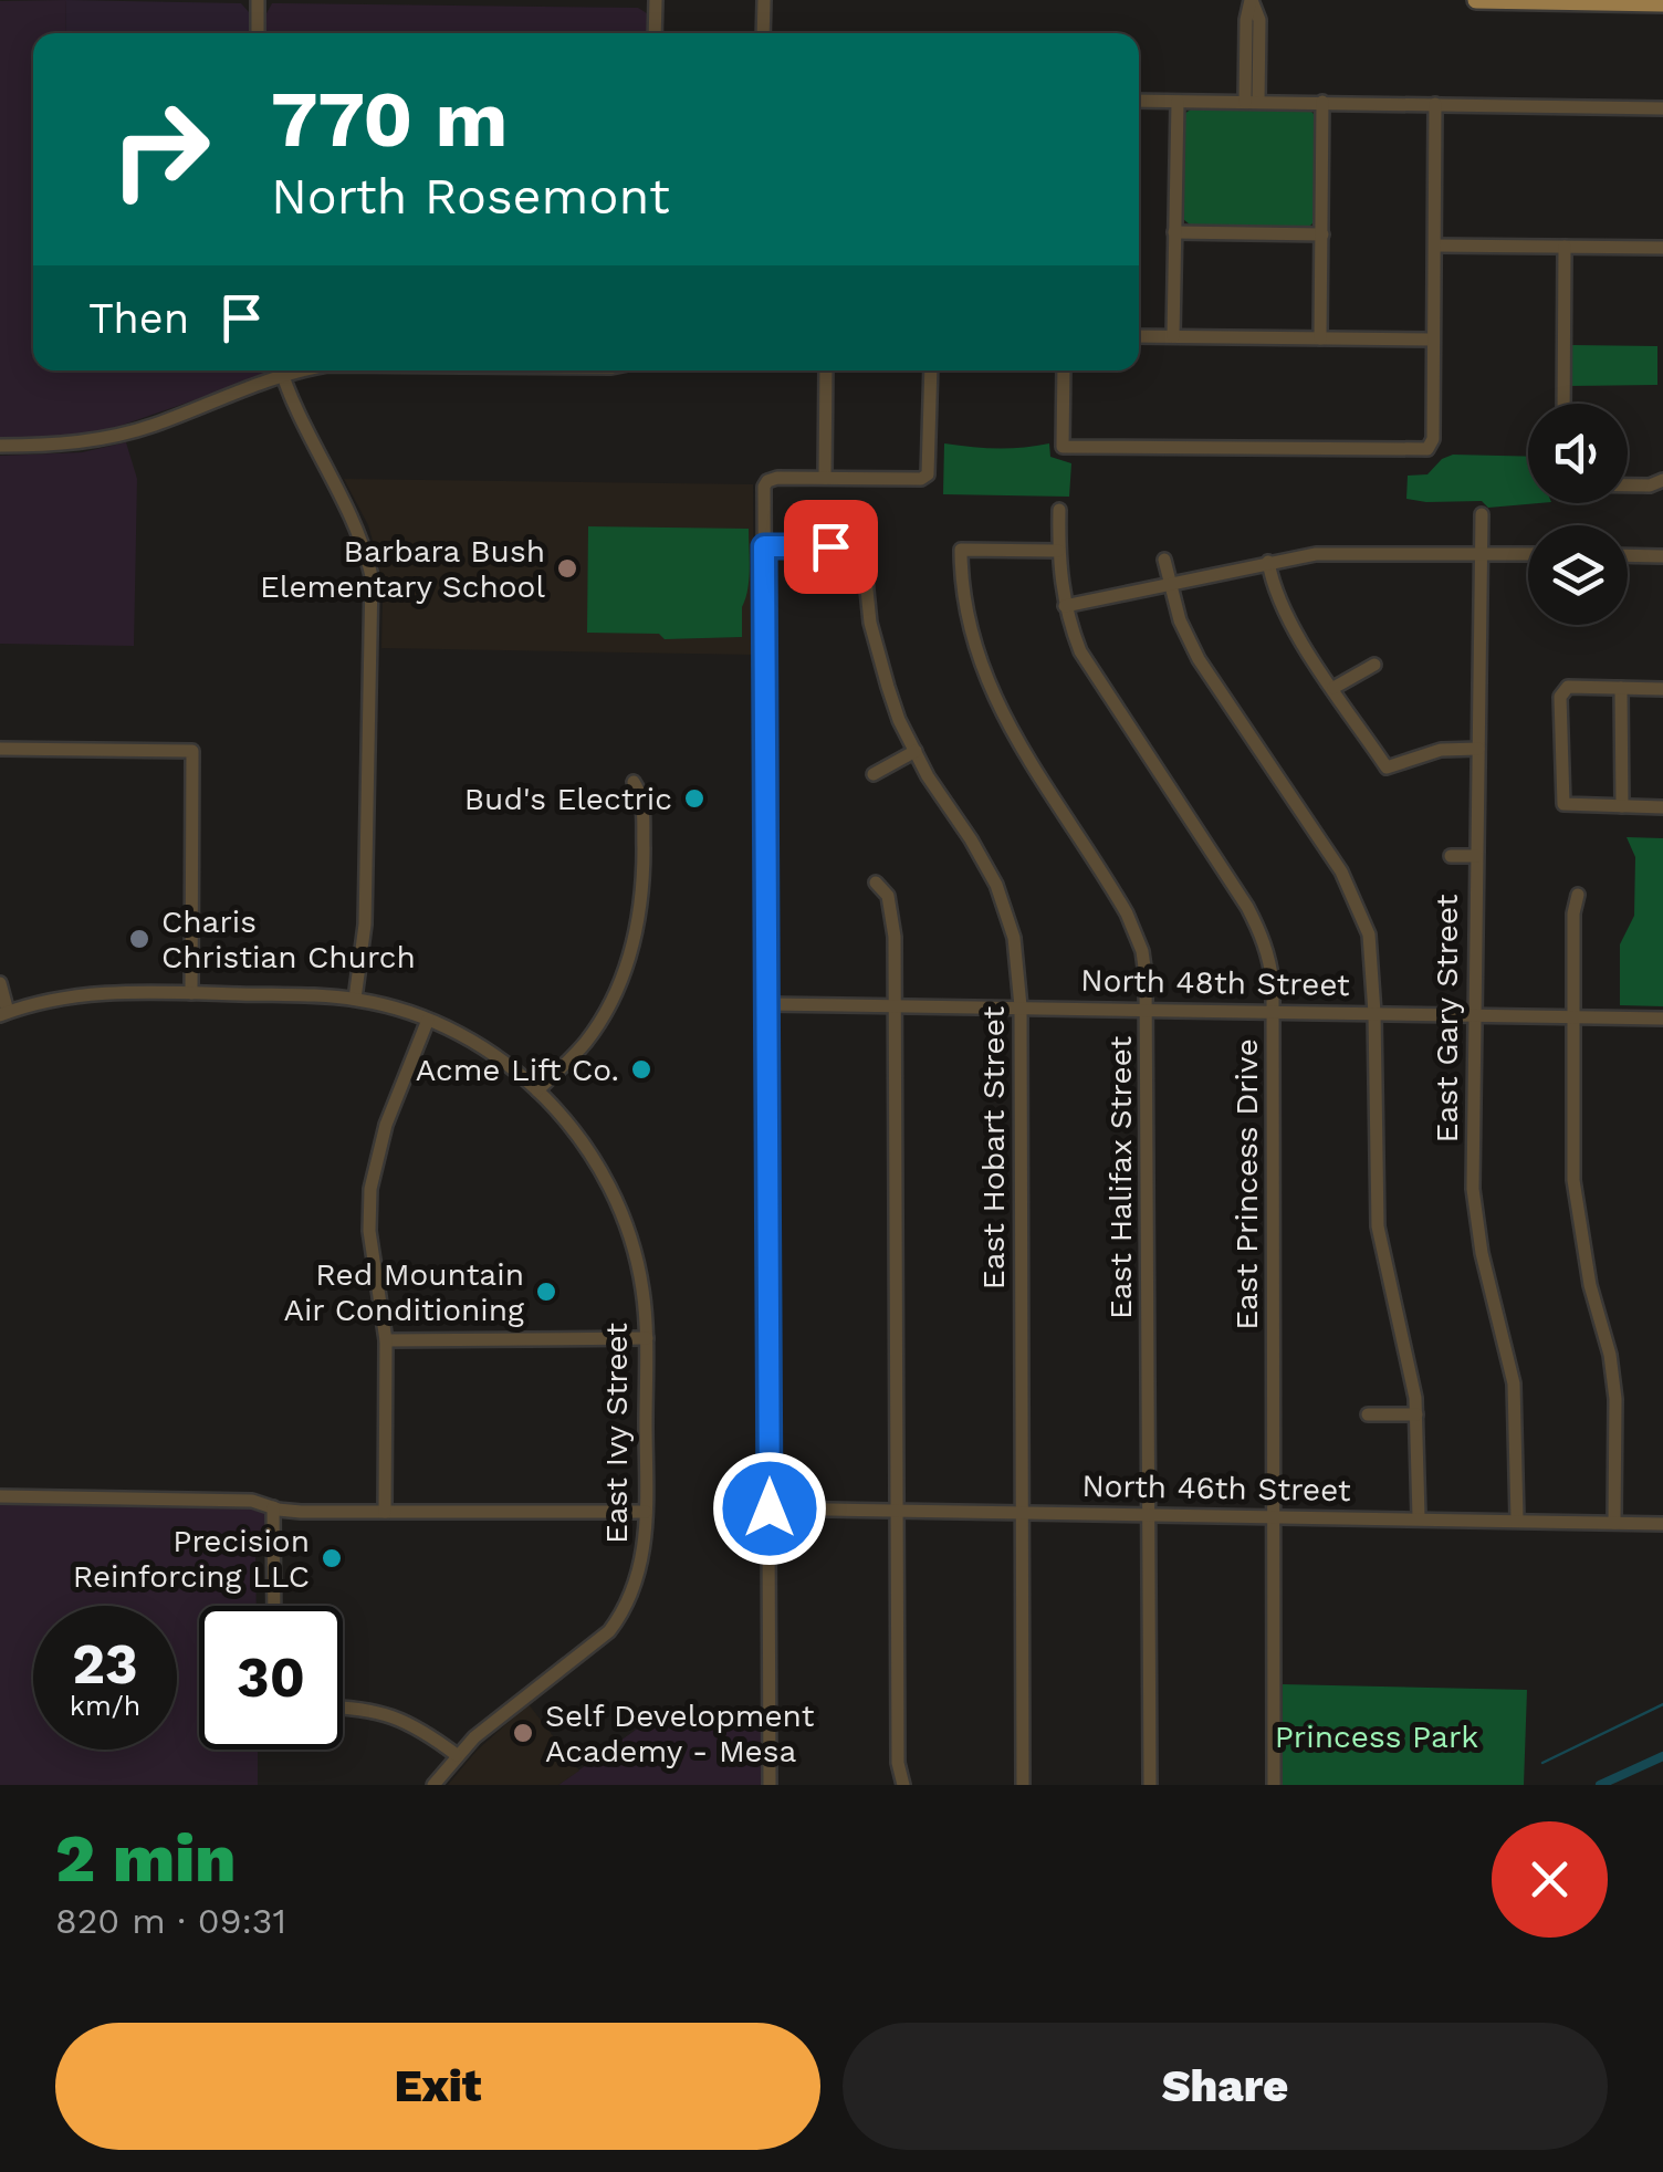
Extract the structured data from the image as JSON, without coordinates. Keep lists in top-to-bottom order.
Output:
{
  "streets": {
    "street": [
      "North 48th Street",
      "East Gary Street",
      "East Hobart Street",
      "East Halifax Street",
      "East Princess Drive",
      "East Ivy Street",
      "North 46th Street"
    ]
  },
  "crossings": [
    ["North 48th Street", "East Gary Street"],
    ["North 48th Street", "East Hobart Street"],
    ["North 48th Street", "East Halifax Street"],
    ["North 48th Street", "East Princess Drive"],
    ["East Gary Street", "North 46th Street"],
    ["East Hobart Street", "North 46th Street"],
    ["East Halifax Street", "East Princess Drive"],
    ["East Halifax Street", "North 46th Street"],
    ["East Princess Drive", "North 46th Street"]
  ],
  "parks": ["Princess Park"],
  "places": [
    "Barbara Bush Elementary School",
    "Bud's Electric",
    "Charis Christian Church",
    "Acme Lift Co.",
    "Red Mountain Air Conditioning",
    "Precision Reinforcing LLC",
    "Self Development Academy - Mesa"
  ],
  "page": {
    "turn": ["770 m", "North Rosemont"],
    "then": "Then",
    "speed": "23 km/h",
    "limit": "30",
    "heading": ["2 min", "820 m · 09:31"],
    "buttons": ["Exit", "Share"]
  }
}
